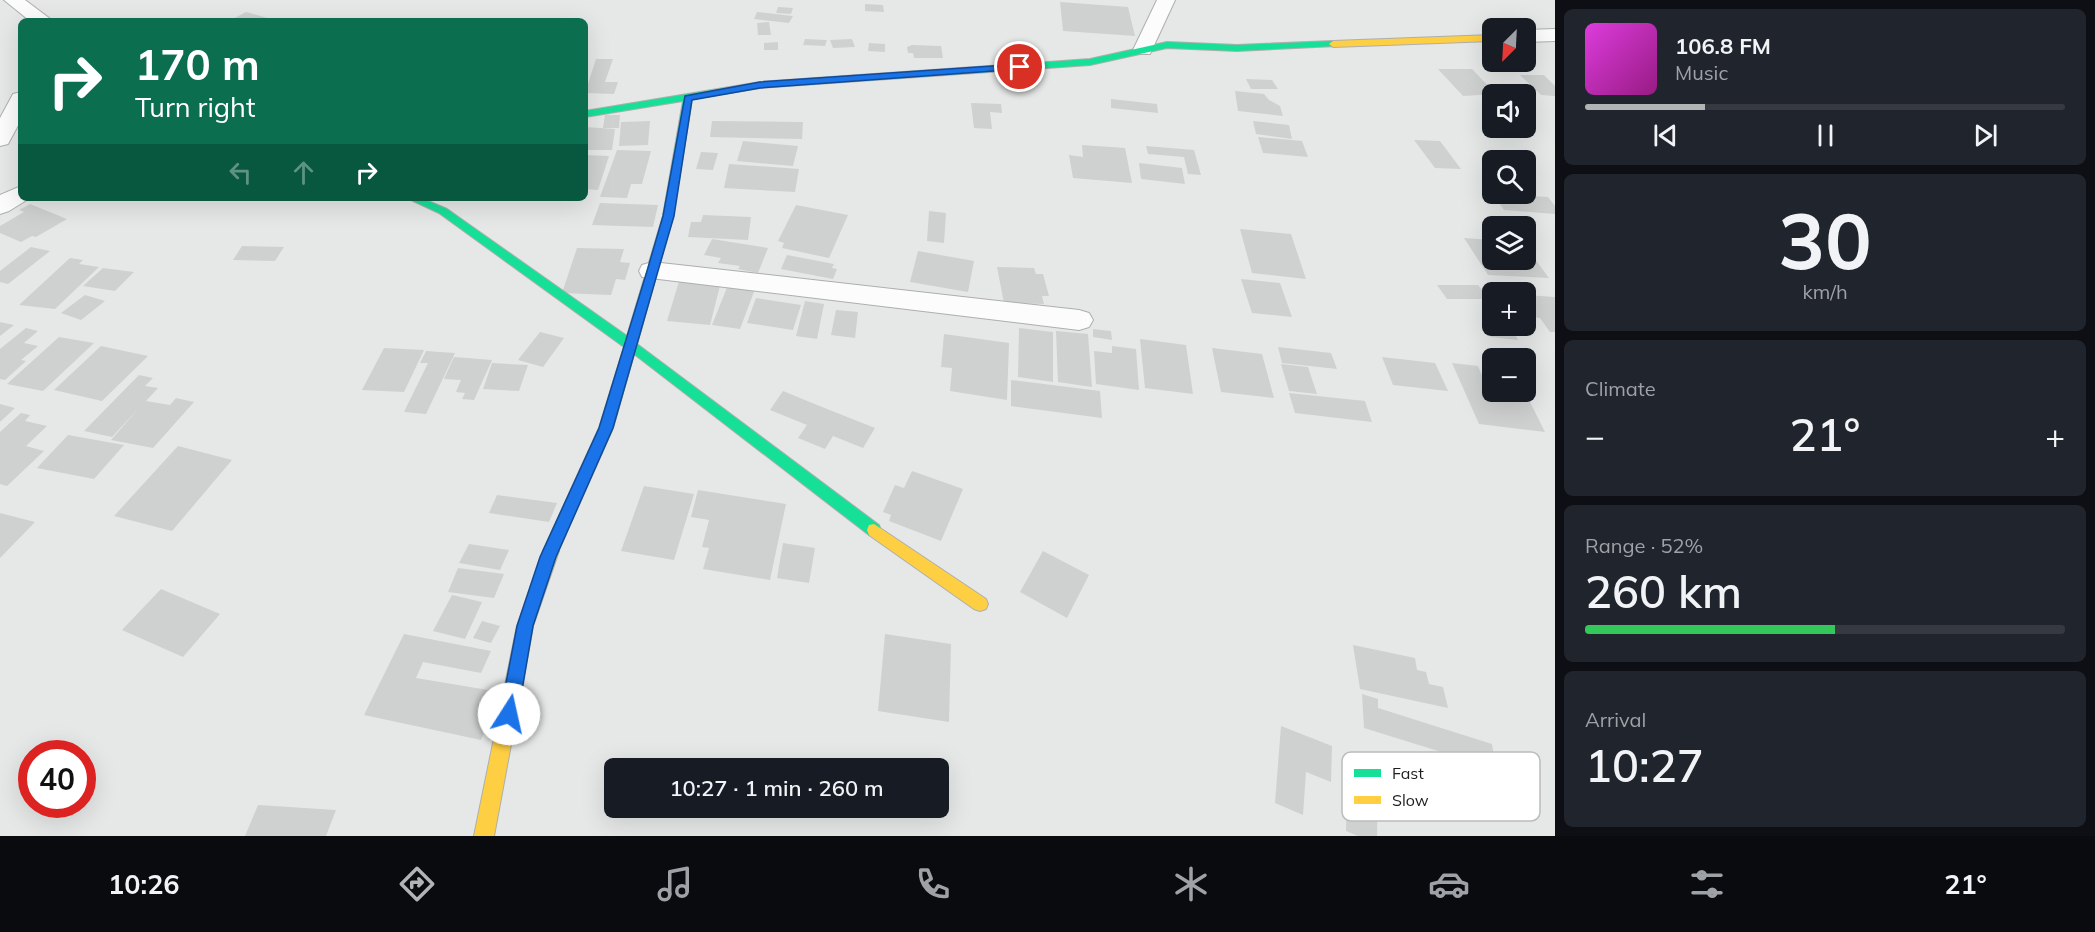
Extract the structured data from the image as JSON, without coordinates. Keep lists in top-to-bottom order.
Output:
{
  "legend": ["Fast", "Slow"],
  "north": "bottom left",
  "page": {
    "map_buttons": ["+", "−"],
    "turn": ["170 m", "Turn right"],
    "song": ["106.8 FM", "Music"],
    "tile": [
      ["30", "km/h"],
      "Climate",
      ["Range · 52%", "260 km"],
      ["Arrival", "10:27"]
    ],
    "heat": ["−", "21°", "+"],
    "limit": "40",
    "trip": "10:27 · 1 min · 260 m",
    "tabs": ["10:26", "21°"]
  }
}
